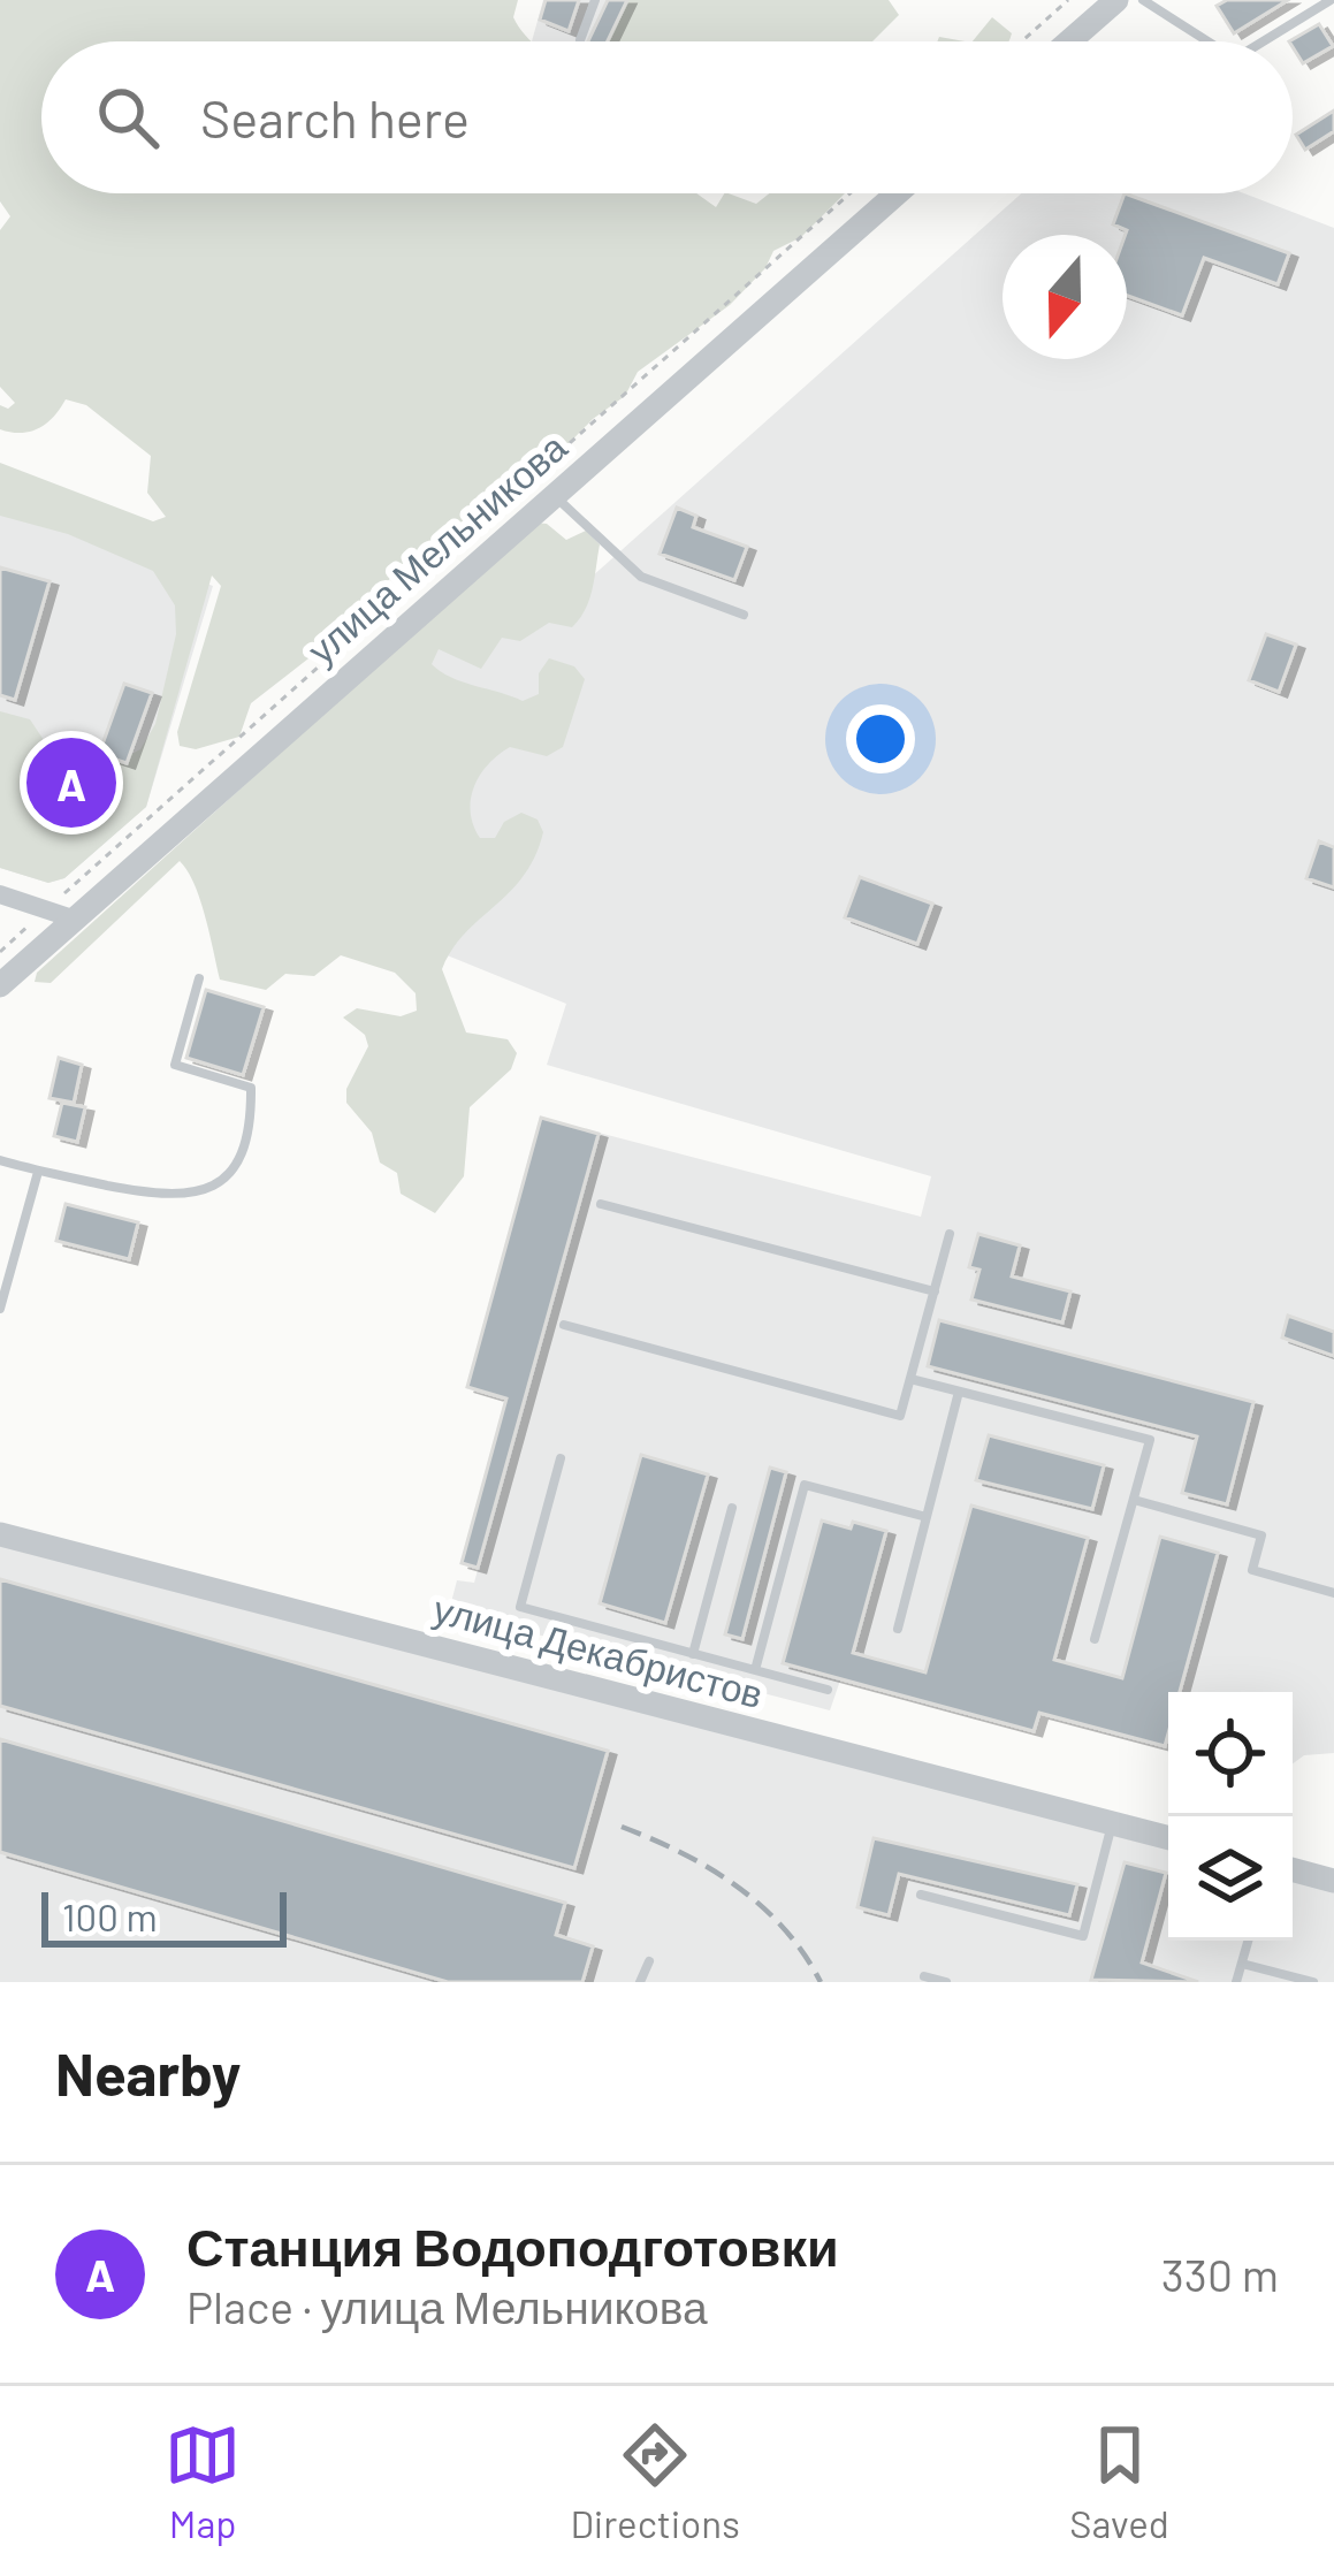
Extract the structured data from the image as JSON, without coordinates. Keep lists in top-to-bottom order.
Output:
{
  "streets": {
    "street": ["улица Мельникова", "улица Декабристов"]
  },
  "scale_bar": "100 m",
  "north": "bottom",
  "page": {
    "search": "Search here",
    "pins": "A",
    "scale": "100 m",
    "heading": "Nearby",
    "list": [
      {
        "mark": "A",
        "name": "Станция Водоподготовки",
        "note": "Place · улица Мельникова",
        "value": "330 m"
      }
    ],
    "nav": ["Map", "Directions", "Saved"]
  }
}
